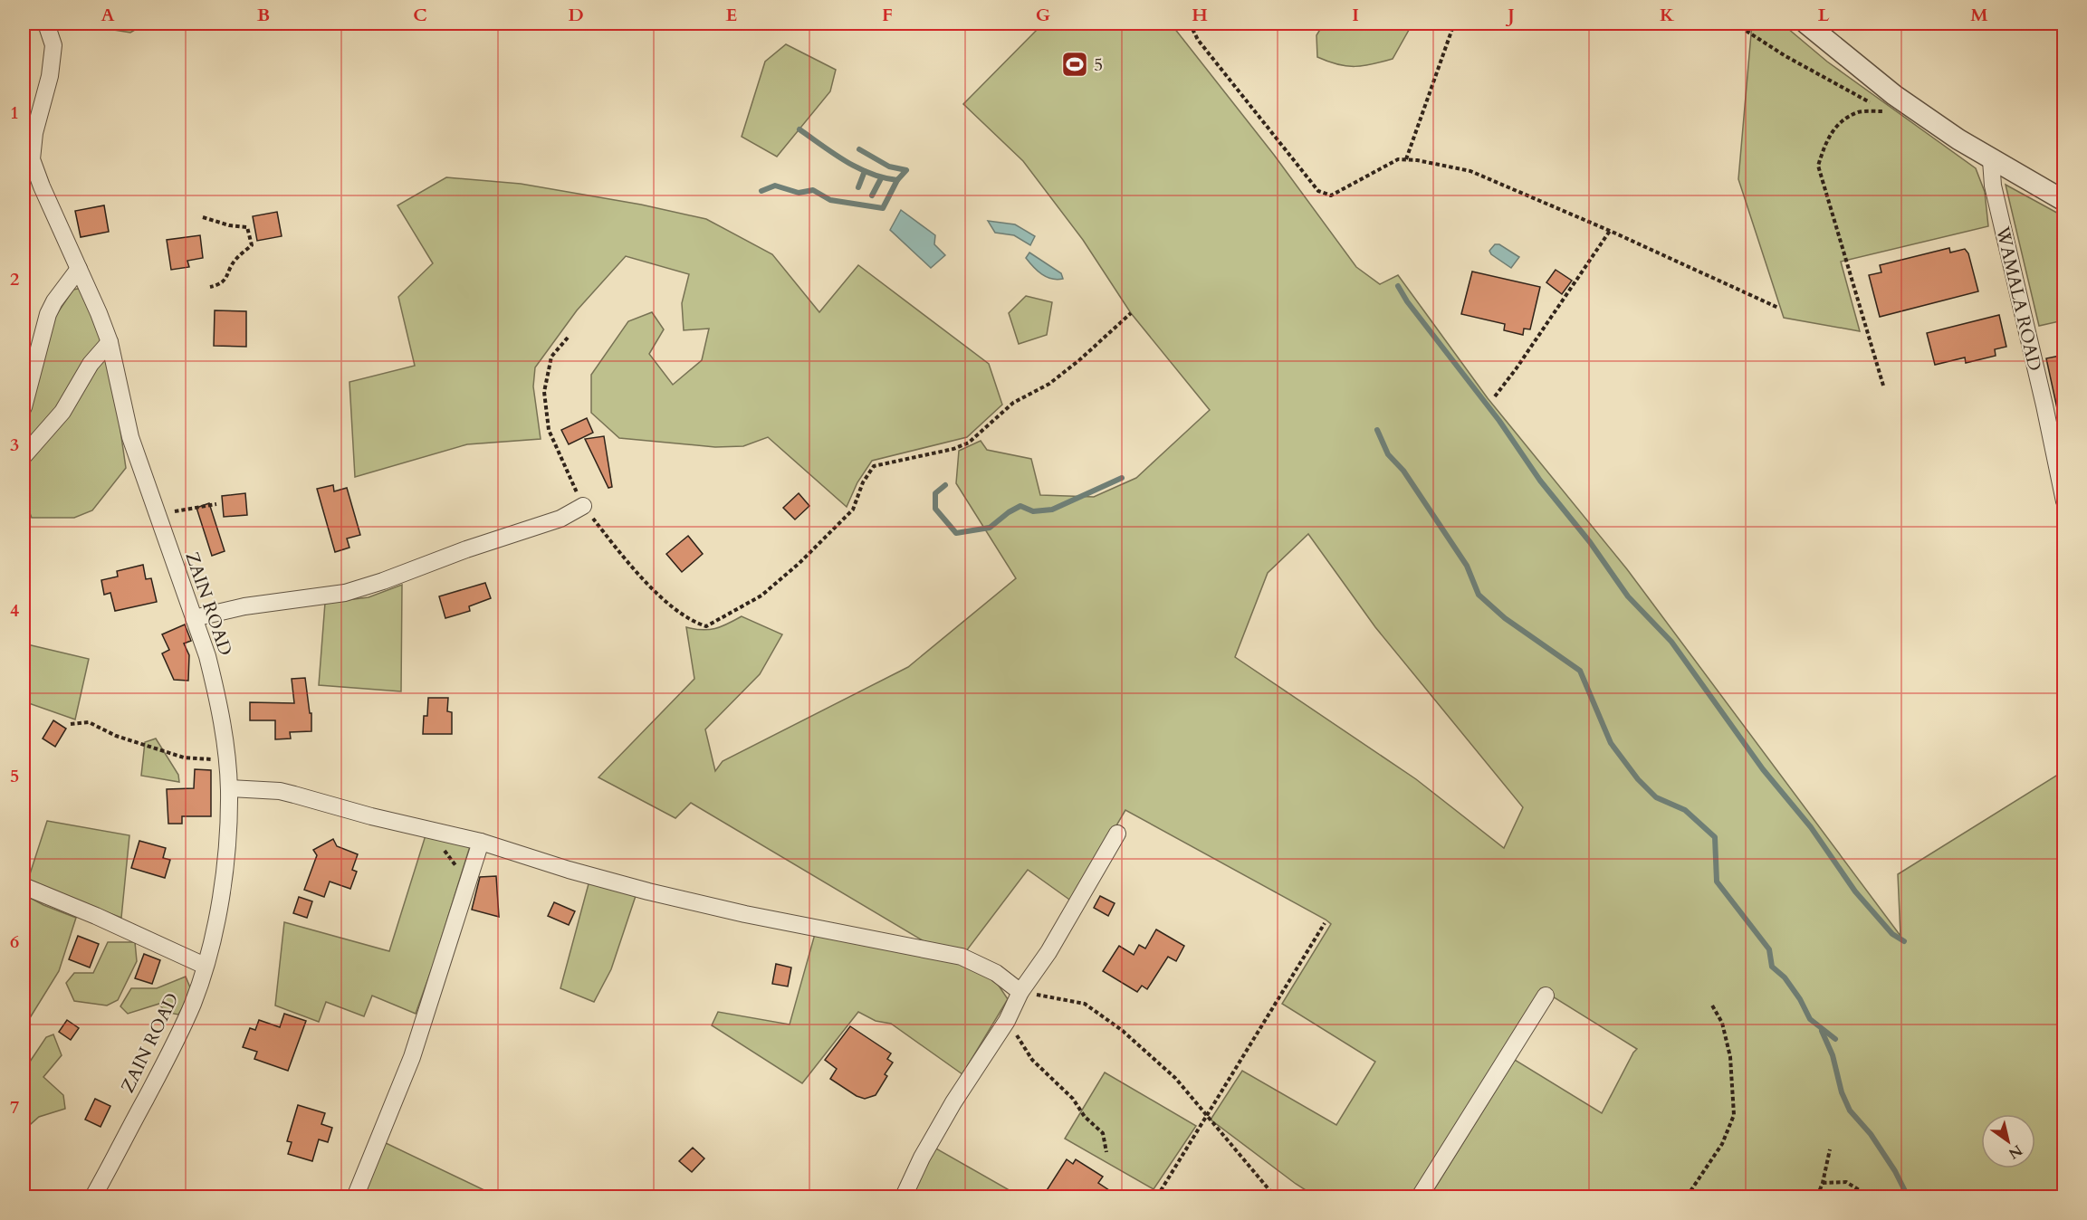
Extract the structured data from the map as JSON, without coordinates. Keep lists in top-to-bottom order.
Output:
{
  "streets": {
    "street": ["WAMALA ROAD", "ZAIN ROAD"]
  },
  "places": {
    "sports": ["5"]
  },
  "north": "bottom right",
  "grid": {
    "columns": [
      "A",
      "B",
      "C",
      "D",
      "E",
      "F",
      "G",
      "H",
      "I",
      "J",
      "K",
      "L",
      "M"
    ],
    "rows": [
      "1",
      "2",
      "3",
      "4",
      "5",
      "6",
      "7"
    ]
  }
}
